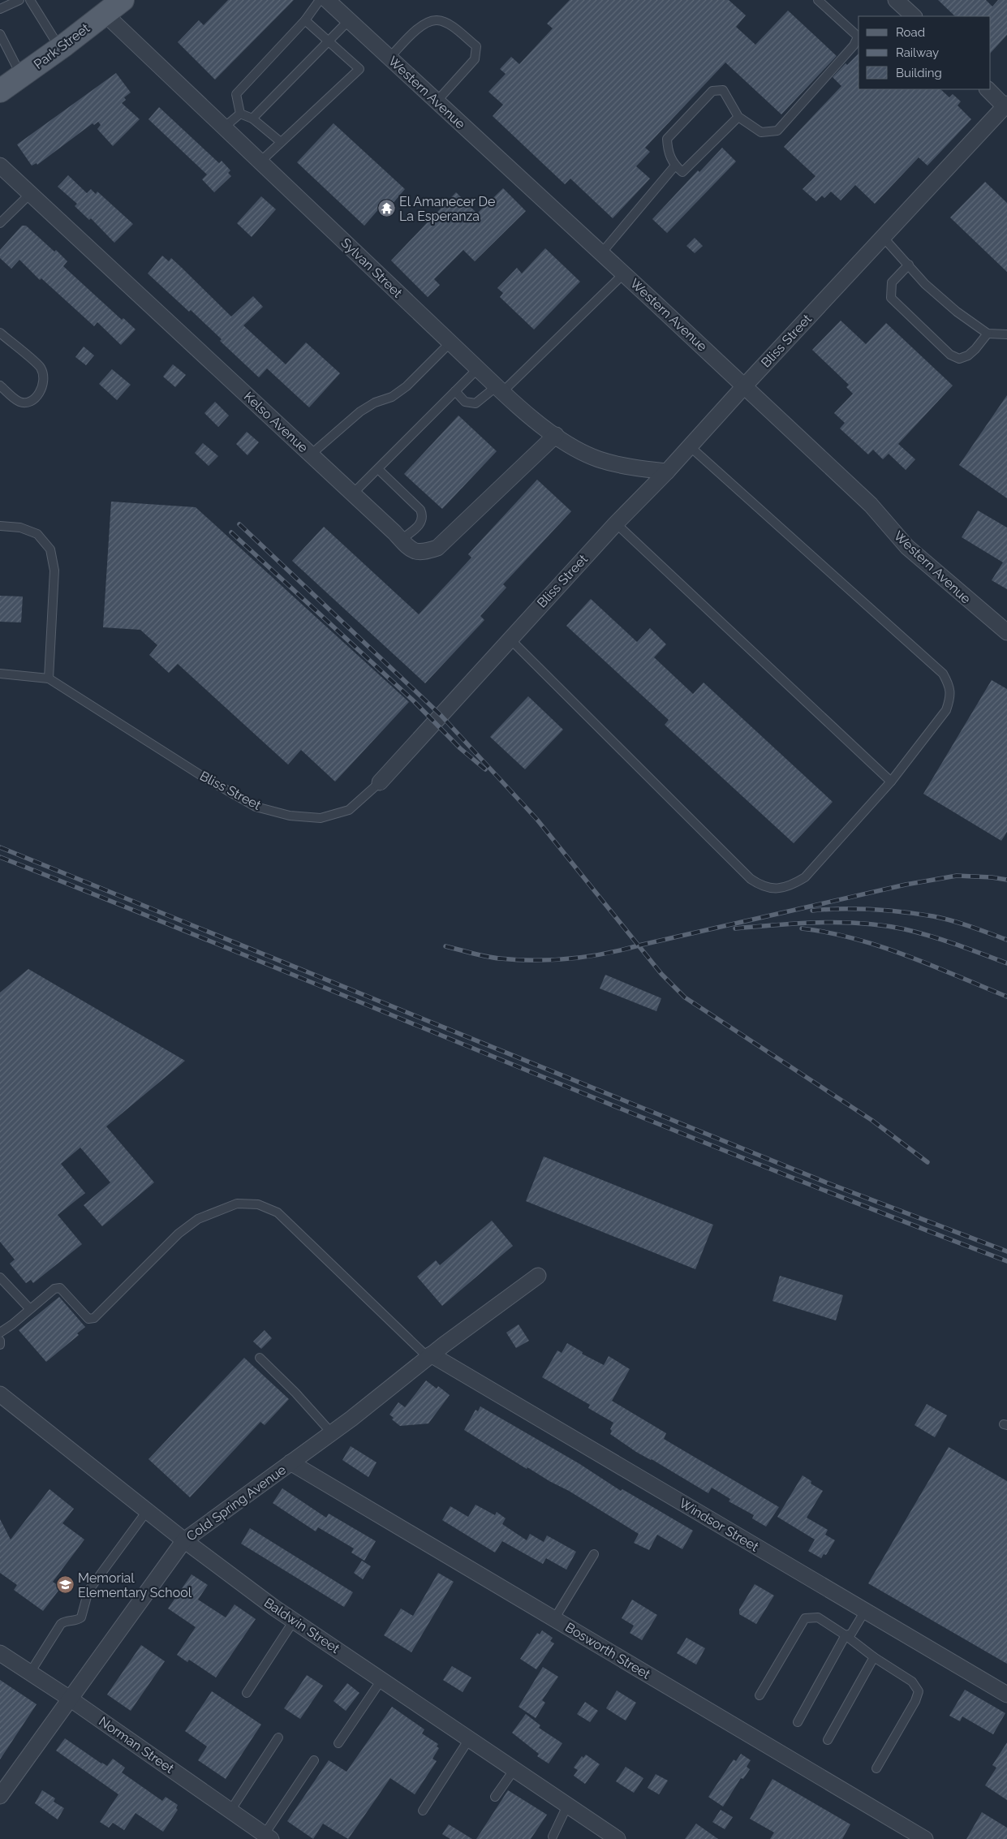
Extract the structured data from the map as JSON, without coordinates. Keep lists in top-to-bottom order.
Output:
{
  "streets": {
    "main road": ["Park Street"],
    "street": [
      "Western Avenue",
      "Sylvan Street",
      "Bliss Street",
      "Kelso Avenue",
      "Cold Spring Avenue",
      "Windsor Street",
      "Baldwin Street",
      "Bosworth Street",
      "Norman Street"
    ]
  },
  "crossings": [
    ["Park Street", "Sylvan Street"],
    ["Western Avenue", "Bliss Street"],
    ["Sylvan Street", "Bliss Street"],
    ["Sylvan Street", "Kelso Avenue"],
    ["Cold Spring Avenue", "Windsor Street"],
    ["Cold Spring Avenue", "Baldwin Street"],
    ["Cold Spring Avenue", "Bosworth Street"],
    ["Cold Spring Avenue", "Norman Street"]
  ],
  "places": {
    "temple": ["El Amanecer De La Esperanza"],
    "school or university": ["Memorial Elementary School"]
  },
  "legend": ["Road", "Railway", "Building"]
}
